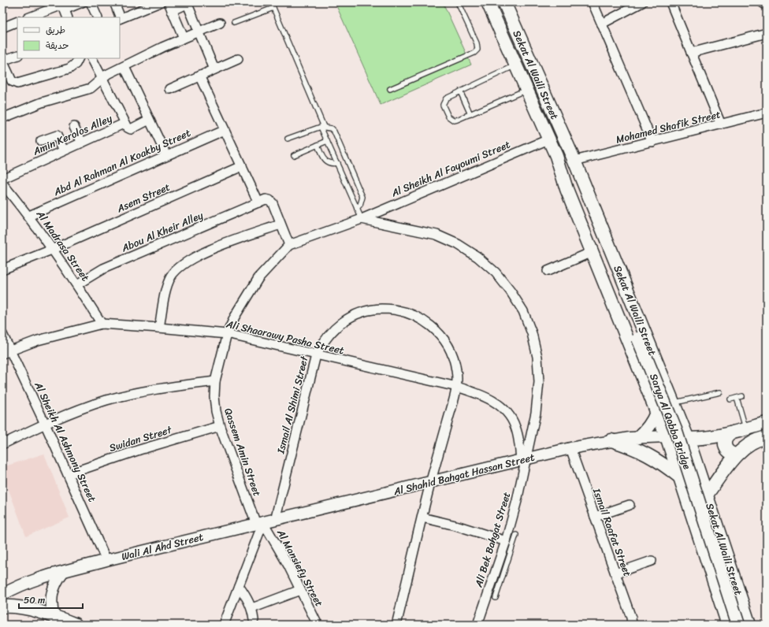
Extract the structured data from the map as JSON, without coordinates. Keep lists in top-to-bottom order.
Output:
{
  "streets": {
    "main road": ["Sekat Al Waili Street", "Sarya Al Qobba Bridge"],
    "street": [
      "Mohamed Shafik Street",
      "Amin Kerolos Alley",
      "Abd Al Rahman Al Koakby Street",
      "Al Sheikh Al Fayoumi Street",
      "Asem Street",
      "Abou Al Kheir Alley",
      "Al Madrasa Street",
      "Ali Shaarawy Pasha Street",
      "Ismail Al Shimi Street",
      "Swidan Street",
      "Al Sheikh Al Ashmony Street",
      "Qassem Amin Street",
      "Al Shahid Bahgat Hassan Street",
      "Ismail Raafat Street",
      "Ali Bek Bahgat Street",
      "Wali Al Ahd Street",
      "Al Mansiefy Street"
    ]
  },
  "crossings": [
    ["Sekat Al Waili Street", "Mohamed Shafik Street"],
    ["Sekat Al Waili Street", "Al Sheikh Al Fayoumi Street"],
    ["Sekat Al Waili Street", "Sarya Al Qobba Bridge"],
    ["Sekat Al Waili Street", "Al Shahid Bahgat Hassan Street"],
    ["Abd Al Rahman Al Koakby Street", "Al Madrasa Street"],
    ["Al Sheikh Al Fayoumi Street", "Qassem Amin Street"],
    ["Asem Street", "Al Madrasa Street"],
    ["Abou Al Kheir Alley", "Al Madrasa Street"],
    ["Al Madrasa Street", "Ali Shaarawy Pasha Street"],
    ["Ali Shaarawy Pasha Street", "Ismail Al Shimi Street"],
    ["Ali Shaarawy Pasha Street", "Al Sheikh Al Ashmony Street"],
    ["Ali Shaarawy Pasha Street", "Qassem Amin Street"],
    ["Ali Shaarawy Pasha Street", "Al Shahid Bahgat Hassan Street"],
    ["Ali Shaarawy Pasha Street", "Ali Bek Bahgat Street"],
    ["Ismail Al Shimi Street", "Al Shahid Bahgat Hassan Street"],
    ["Swidan Street", "Al Sheikh Al Ashmony Street"],
    ["Swidan Street", "Qassem Amin Street"],
    ["Al Sheikh Al Ashmony Street", "Wali Al Ahd Street"],
    ["Qassem Amin Street", "Al Shahid Bahgat Hassan Street"],
    ["Qassem Amin Street", "Wali Al Ahd Street"],
    ["Qassem Amin Street", "Al Mansiefy Street"],
    ["Al Shahid Bahgat Hassan Street", "Ismail Raafat Street"],
    ["Al Shahid Bahgat Hassan Street", "Ali Bek Bahgat Street"],
    ["Al Shahid Bahgat Hassan Street", "Wali Al Ahd Street"],
    ["Al Shahid Bahgat Hassan Street", "Al Mansiefy Street"],
    ["Wali Al Ahd Street", "Al Mansiefy Street"]
  ],
  "legend": ["طريق", "حديقة"],
  "scale_bar": "50 m"
}
